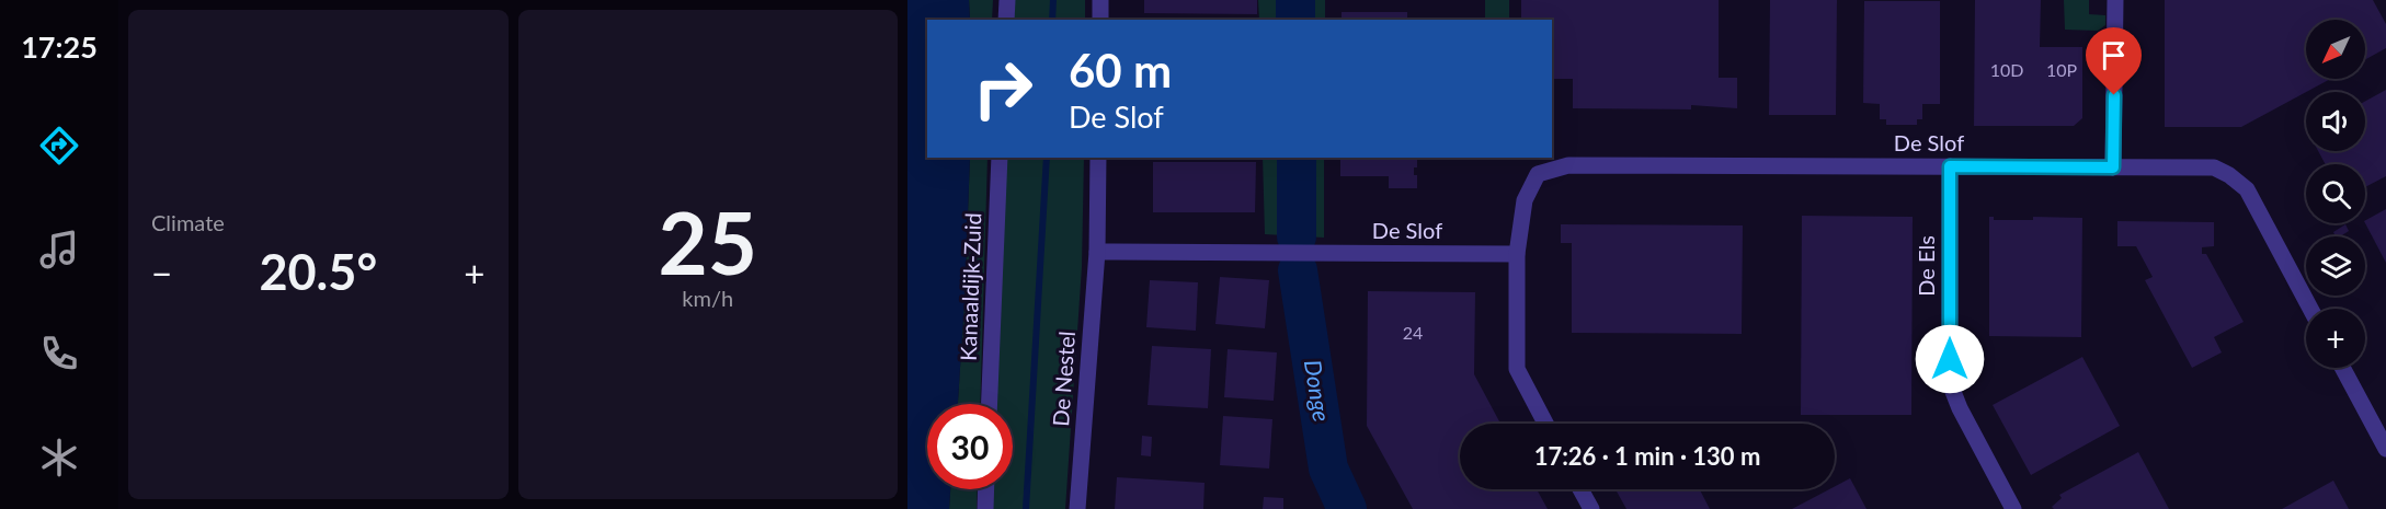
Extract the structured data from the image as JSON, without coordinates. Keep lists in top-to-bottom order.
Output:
{
  "streets": {
    "street": [
      "De Slof",
      "De Els",
      "Kanaaldijk-Zuid",
      "De Nestel"
    ]
  },
  "crossings": [
    ["De Slof", "De Els"],
    ["De Slof", "De Nestel"]
  ],
  "water": ["Donge"],
  "house_numbers": ["10D", "10P", "24"],
  "north": "bottom left",
  "page": {
    "tabs": "17:25",
    "tile": [
      "Climate",
      ["25", "km/h"]
    ],
    "map_buttons": "+",
    "turn": ["60 m", "De Slof"],
    "heat": ["−", "20.5°", "+"],
    "limit": "30",
    "trip": "17:26 · 1 min · 130 m"
  }
}
